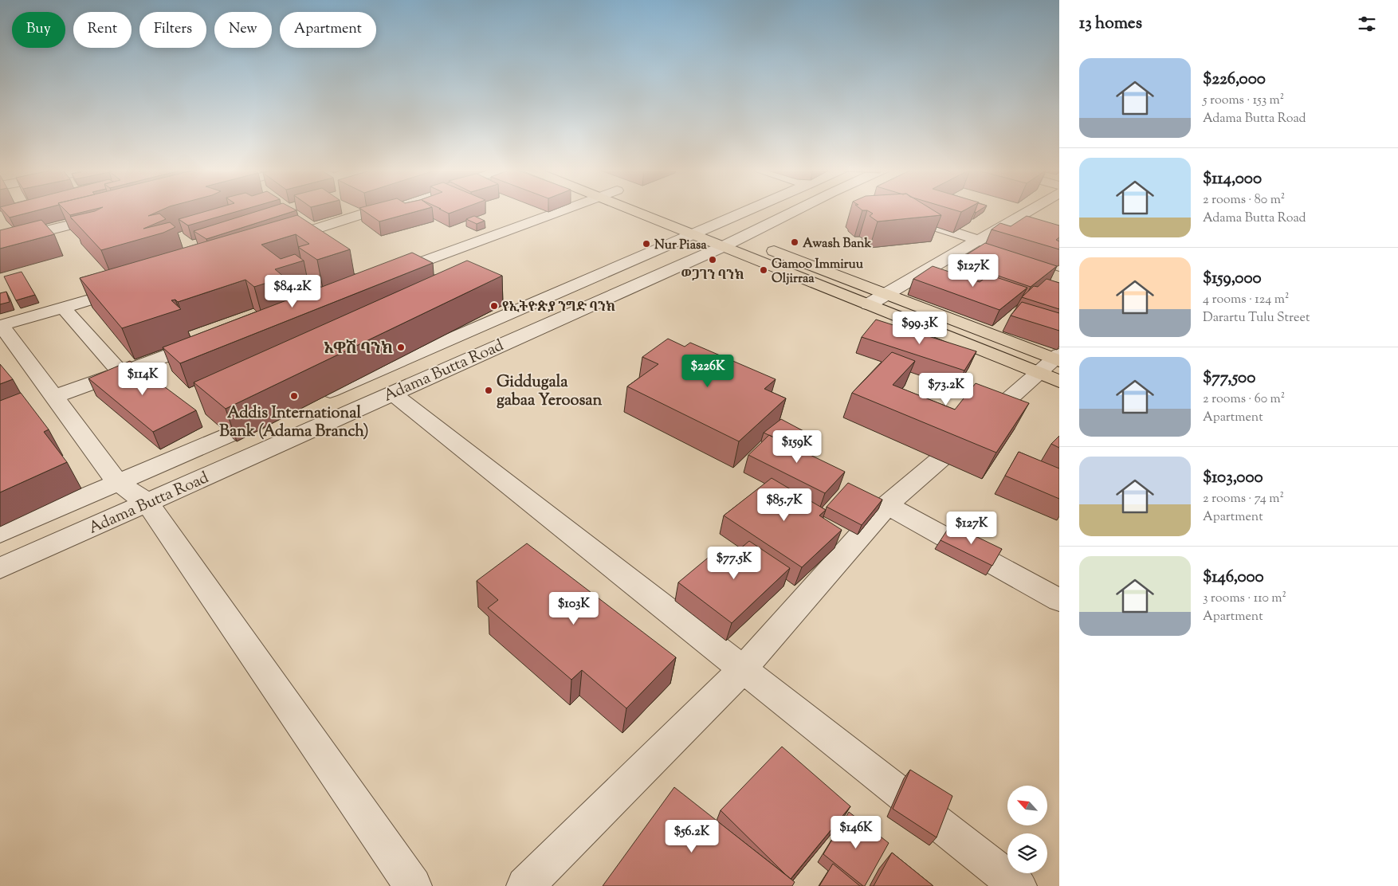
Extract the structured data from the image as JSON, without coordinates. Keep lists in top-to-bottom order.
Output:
{
  "streets": {
    "street": ["Adama Butta Road"]
  },
  "places": [
    "Awash Bank",
    "Nur Piasa",
    "ወጋገን ባንክ",
    "Gamoo Immiruu Oljirraa",
    "የኢትዮጵያ ንግድ ባንክ",
    "አዋሽ ባንክ",
    "Giddugala gabaa Yeroosan",
    "Addis International Bank (Adama Branch)"
  ],
  "north": "top left",
  "page": {
    "heading": "13 homes",
    "chip": [
      "Buy",
      "Rent",
      "Filters",
      "New",
      "Apartment"
    ],
    "list": [
      {
        "name": "$226,000",
        "note": "5 rooms · 153 m² · Adama Butta Road"
      },
      {
        "name": "$114,000",
        "note": "2 rooms · 80 m² · Adama Butta Road"
      },
      {
        "name": "$159,000",
        "note": "4 rooms · 124 m² · Darartu Tulu Street"
      },
      {
        "name": "$77,500",
        "note": "2 rooms · 60 m² · Apartment"
      },
      {
        "name": "$103,000",
        "note": "2 rooms · 74 m² · Apartment"
      },
      {
        "name": "$146,000",
        "note": "3 rooms · 110 m² · Apartment"
      }
    ],
    "price": [
      "$127K",
      "$84.2K",
      "$99.3K",
      "$226K",
      "$114K",
      "$73.2K",
      "$159K",
      "$85.7K",
      "$127K",
      "$77.5K",
      "$103K",
      "$146K",
      "$56.2K"
    ]
  }
}
